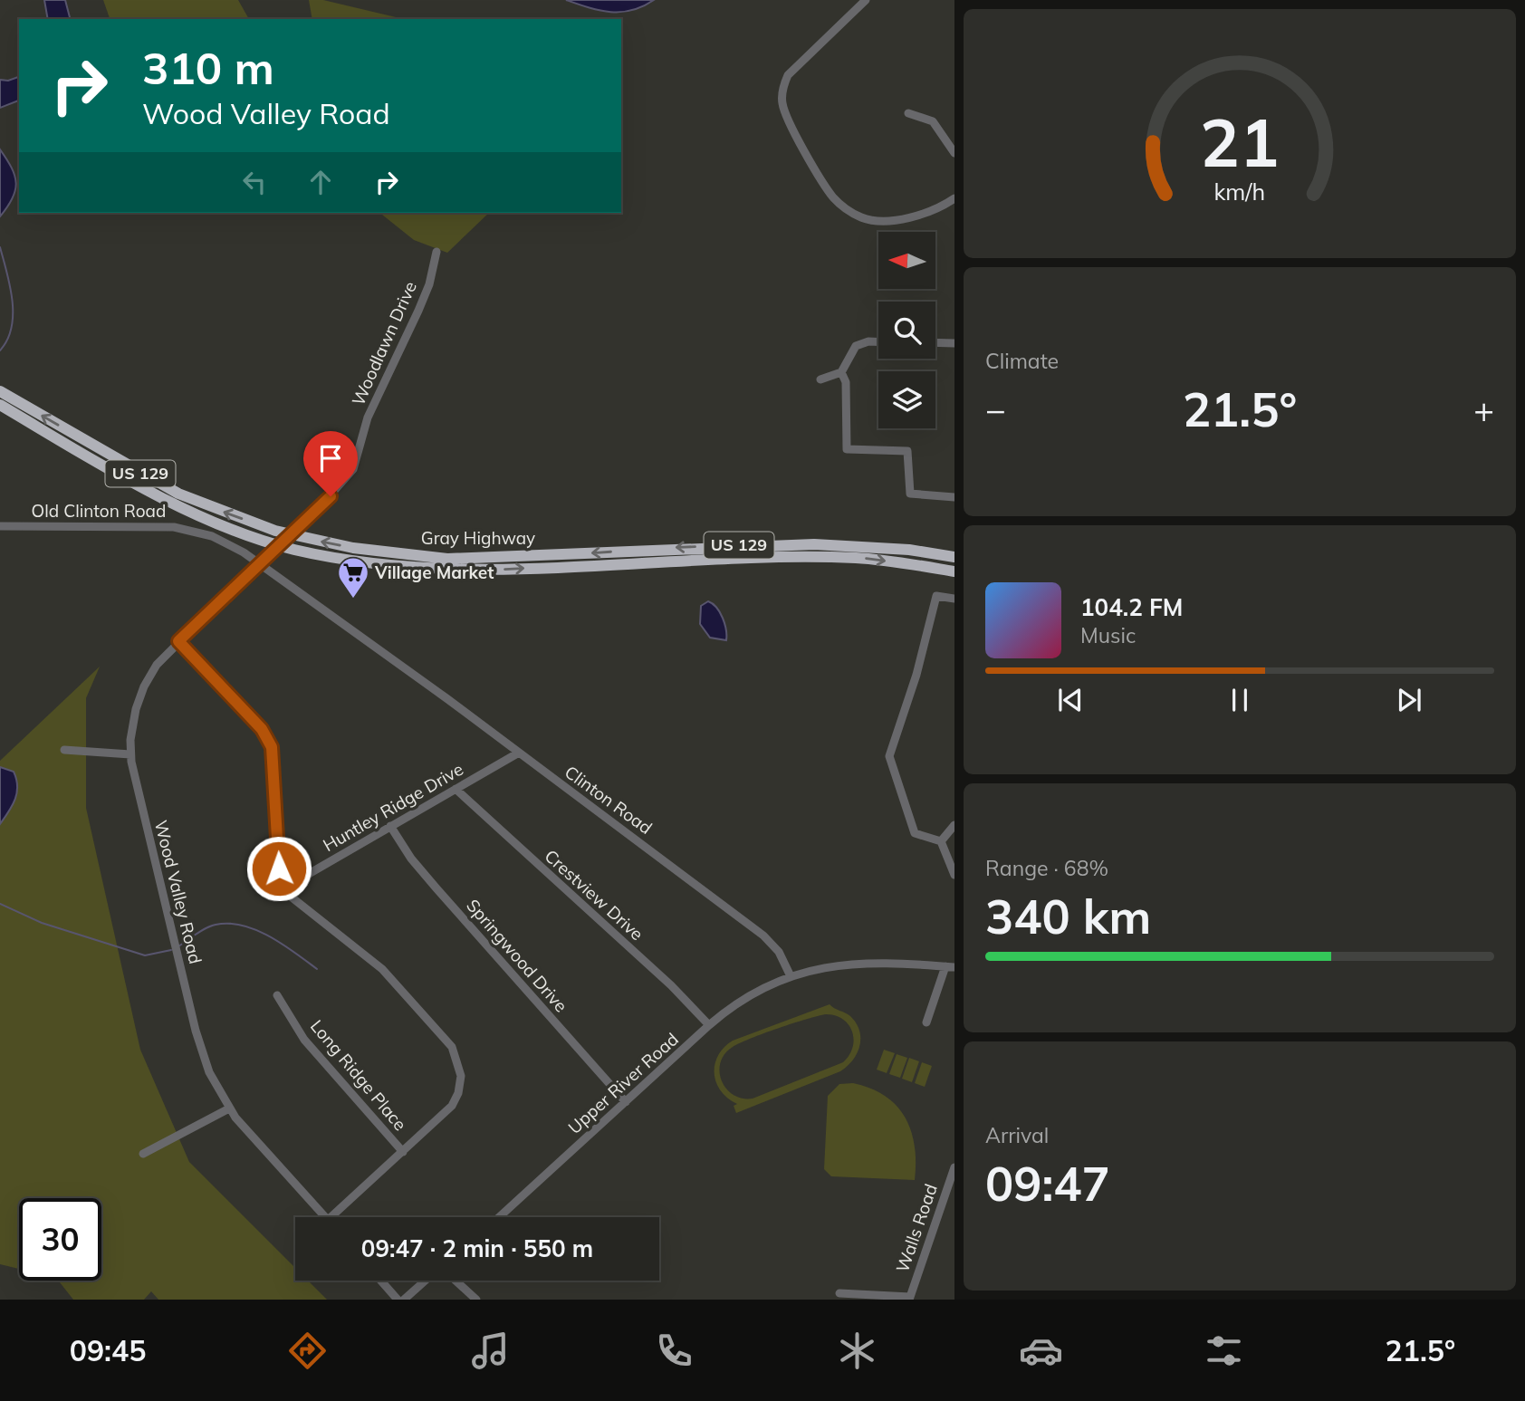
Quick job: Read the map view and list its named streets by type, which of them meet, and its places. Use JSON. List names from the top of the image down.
{
  "streets": {
    "highway": ["US 129", "Gray Highway"],
    "street": [
      "Woodlawn Drive",
      "Old Clinton Road",
      "Clinton Road",
      "Huntley Ridge Drive",
      "Wood Valley Road",
      "Crestview Drive",
      "Springwood Drive",
      "Long Ridge Place",
      "Upper River Road",
      "Walls Road"
    ]
  },
  "crossings": [
    ["Woodlawn Drive", "Gray Highway"],
    ["Old Clinton Road", "Clinton Road"],
    ["Old Clinton Road", "Wood Valley Road"],
    ["Clinton Road", "Huntley Ridge Drive"],
    ["Clinton Road", "Wood Valley Road"],
    ["Clinton Road", "Upper River Road"],
    ["Huntley Ridge Drive", "Crestview Drive"],
    ["Huntley Ridge Drive", "Springwood Drive"],
    ["Crestview Drive", "Upper River Road"],
    ["Springwood Drive", "Upper River Road"]
  ],
  "places": {
    "supermarket": ["Village Market"]
  },
  "north": "left",
  "page": {
    "turn": ["310 m", "Wood Valley Road"],
    "tile": [
      "Climate",
      ["Range · 68%", "340 km"],
      ["Arrival", "09:47"]
    ],
    "heat": ["−", "21.5°", "+"],
    "song": ["104.2 FM", "Music"],
    "limit": "30",
    "trip": "09:47 · 2 min · 550 m",
    "tabs": ["09:45", "21.5°"],
    "gauge": ["21", "km/h"]
  }
}
